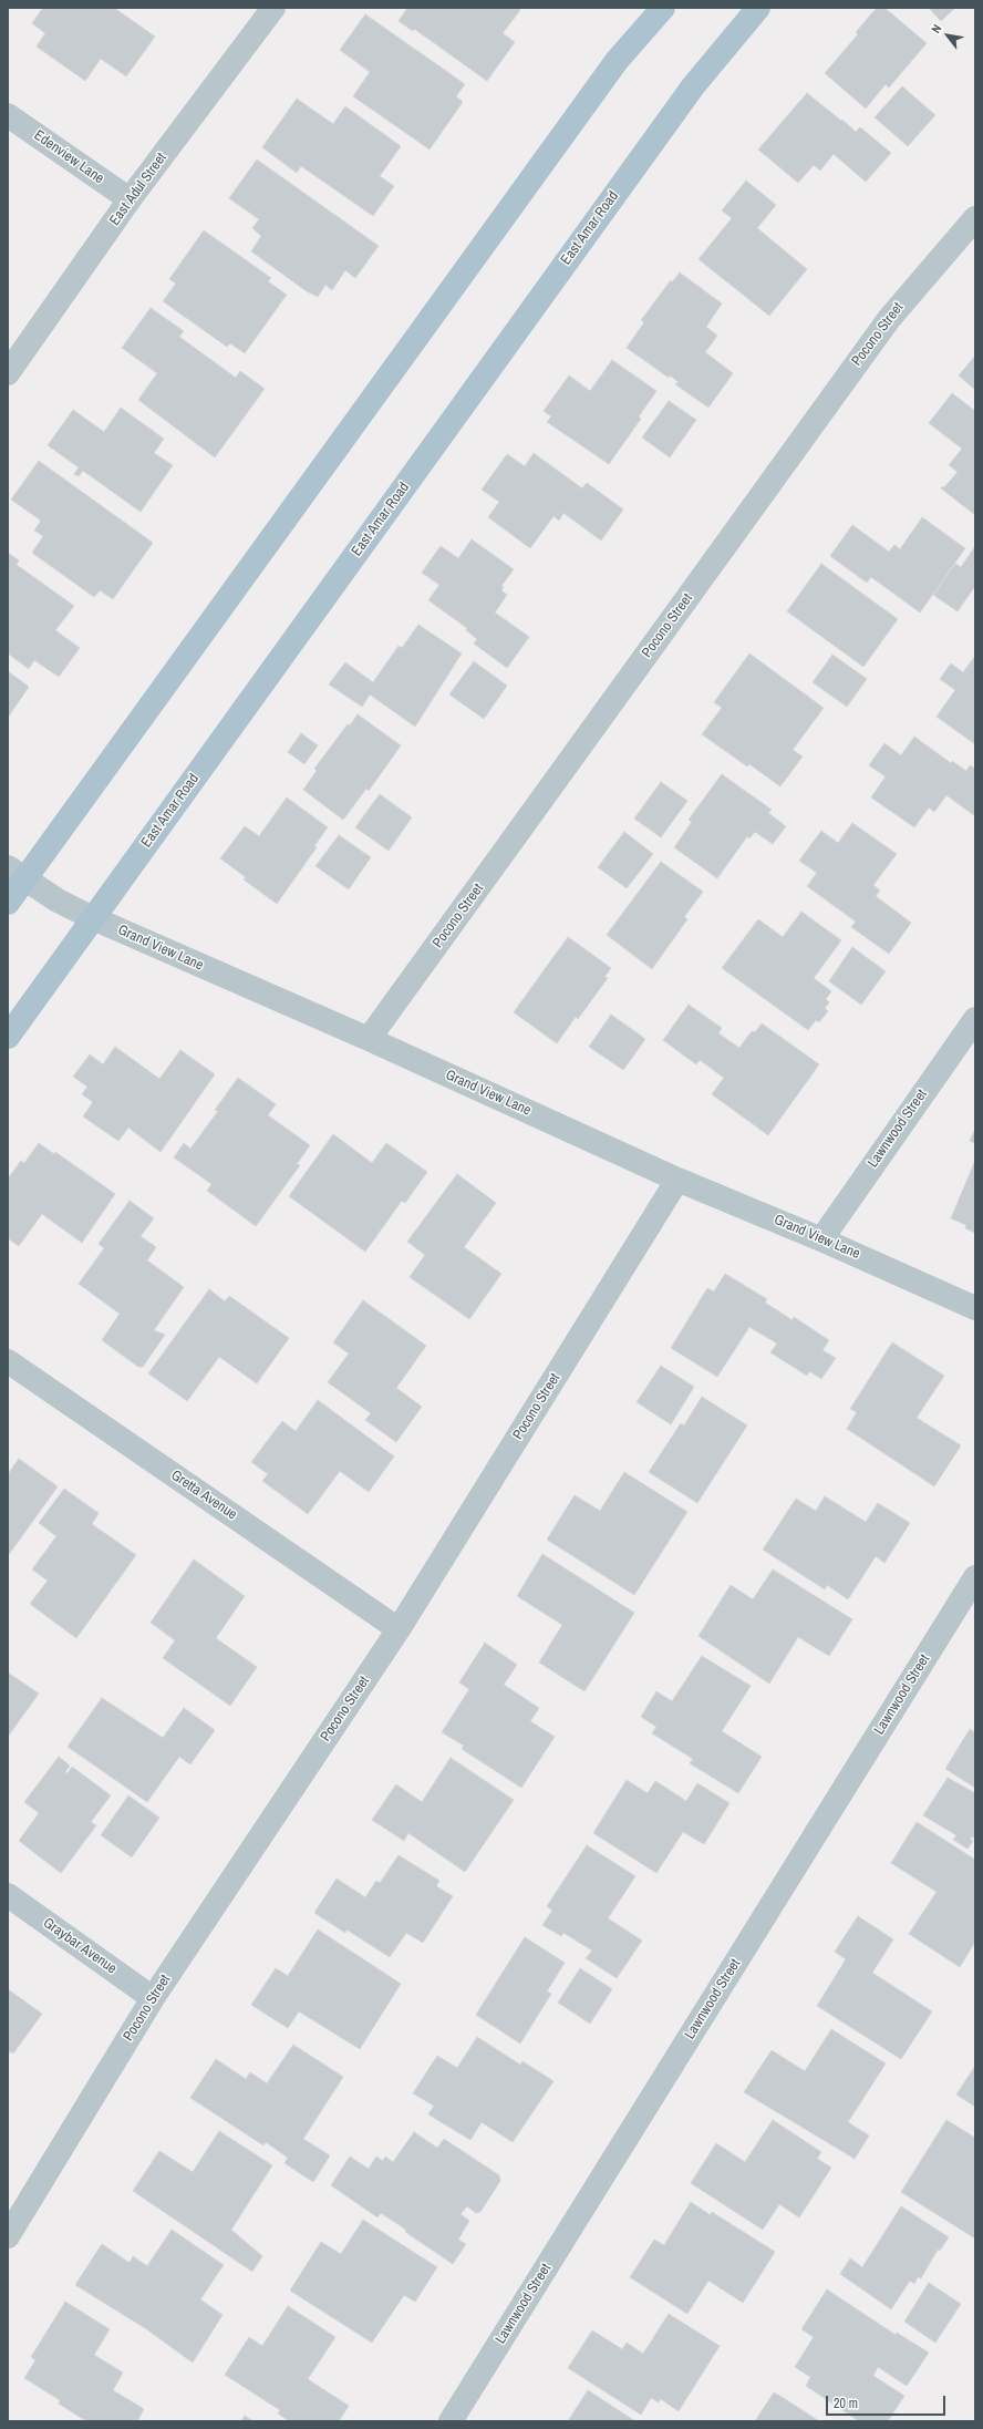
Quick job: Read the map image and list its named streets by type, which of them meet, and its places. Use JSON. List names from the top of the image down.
{
  "streets": {
    "main road": ["East Amar Road"],
    "street": [
      "Edenview Lane",
      "East Adul Street",
      "Pocono Street",
      "Grand View Lane",
      "Lawnwood Street",
      "Gretta Avenue",
      "Graybar Avenue"
    ]
  },
  "crossings": [
    ["Edenview Lane", "East Adul Street"],
    ["East Amar Road", "Grand View Lane"],
    ["Pocono Street", "Grand View Lane"],
    ["Pocono Street", "Gretta Avenue"],
    ["Pocono Street", "Graybar Avenue"],
    ["Grand View Lane", "Lawnwood Street"]
  ],
  "scale_bar": "20 m",
  "north": "top left"
}
